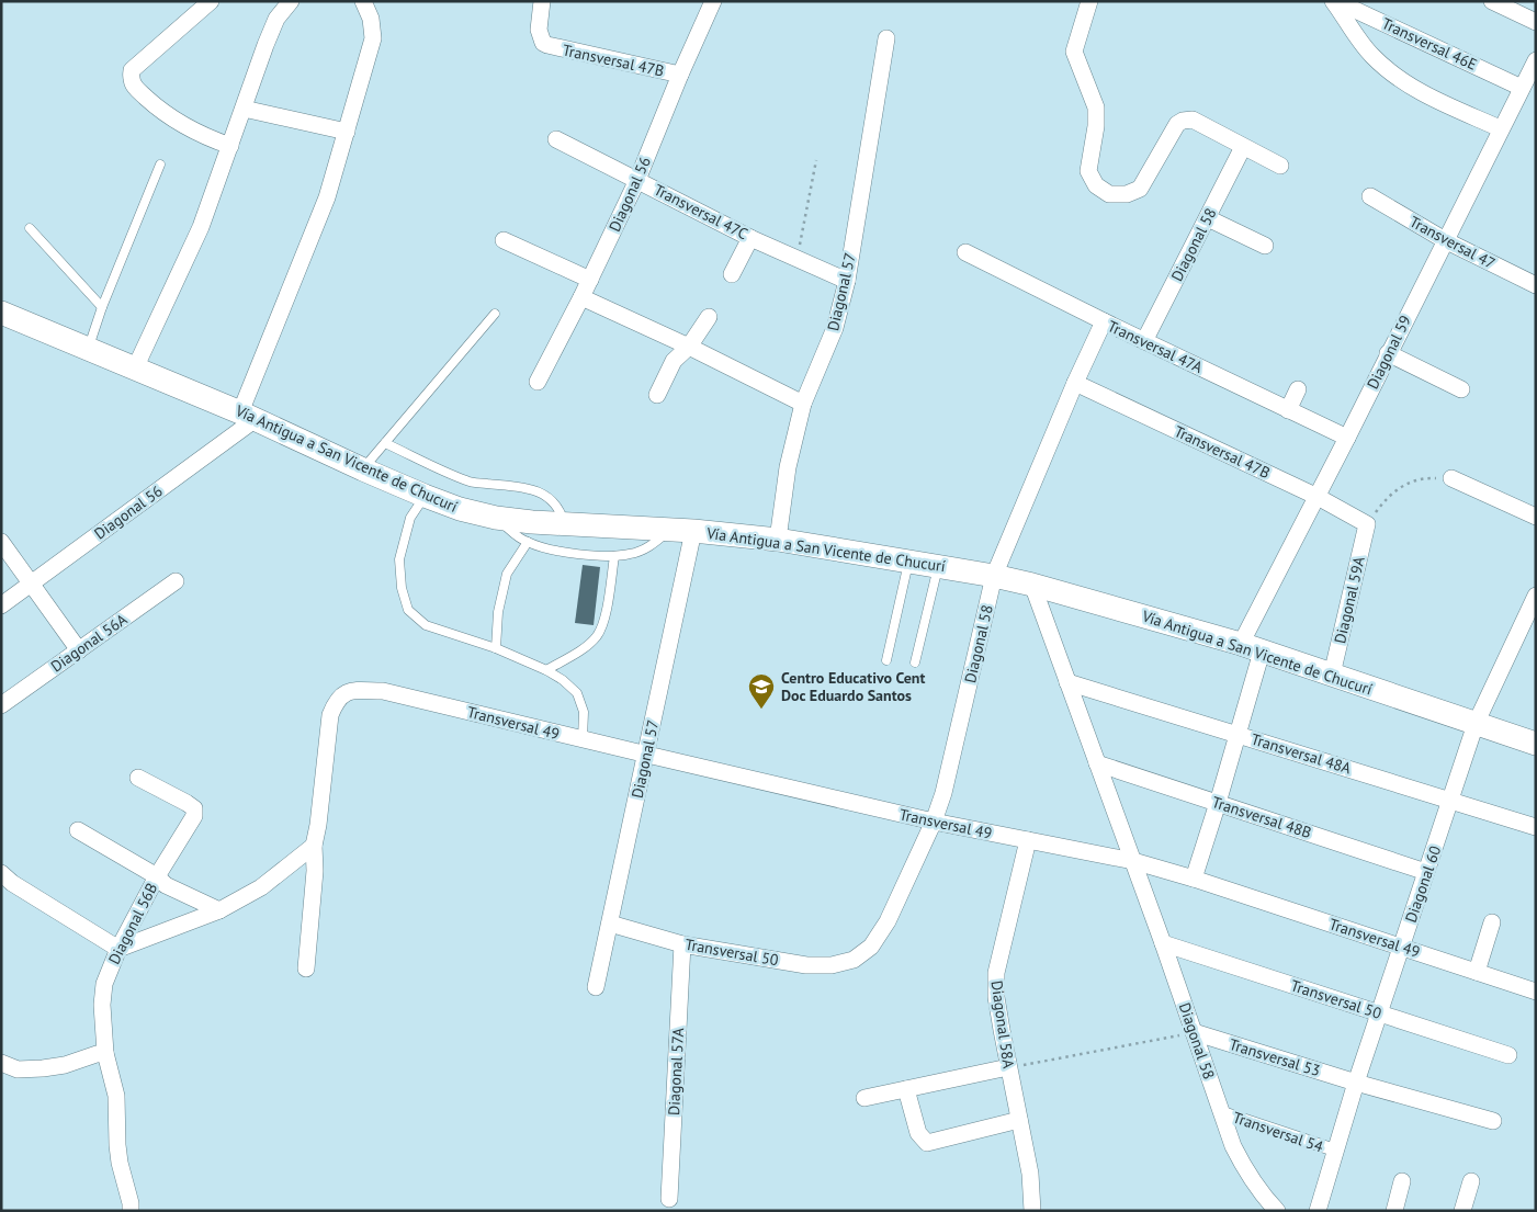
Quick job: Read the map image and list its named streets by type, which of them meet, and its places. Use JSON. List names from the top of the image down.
{
  "streets": {
    "main road": ["Vía Antigua a San Vicente de Chucurí"],
    "street": [
      "Transversal 46E",
      "Transversal 47B",
      "Diagonal 56",
      "Transversal 47C",
      "Transversal 47",
      "Diagonal 58",
      "Diagonal 57",
      "Transversal 47A",
      "Diagonal 59",
      "Diagonal 59A",
      "Diagonal 56A",
      "Transversal 49",
      "Transversal 48A",
      "Transversal 48B",
      "Diagonal 60",
      "Diagonal 56B",
      "Transversal 50",
      "Diagonal 58A",
      "Transversal 53",
      "Diagonal 57A",
      "Transversal 54"
    ]
  },
  "crossings": [
    ["Transversal 46E", "Diagonal 59"],
    ["Transversal 47B", "Diagonal 56"],
    ["Transversal 47B", "Diagonal 58"],
    ["Transversal 47B", "Diagonal 59"],
    ["Transversal 47B", "Diagonal 59A"],
    ["Diagonal 56", "Transversal 47C"],
    ["Diagonal 56", "Vía Antigua a San Vicente de Chucurí"],
    ["Transversal 47C", "Diagonal 57"],
    ["Transversal 47", "Diagonal 59"],
    ["Diagonal 58", "Transversal 47A"],
    ["Diagonal 58", "Vía Antigua a San Vicente de Chucurí"],
    ["Diagonal 58", "Transversal 49"],
    ["Diagonal 58", "Transversal 48A"],
    ["Diagonal 58", "Transversal 48B"],
    ["Diagonal 58", "Transversal 50"],
    ["Diagonal 58", "Transversal 53"],
    ["Diagonal 58", "Transversal 54"],
    ["Diagonal 57", "Vía Antigua a San Vicente de Chucurí"],
    ["Diagonal 57", "Transversal 49"],
    ["Diagonal 57", "Transversal 50"],
    ["Transversal 47A", "Diagonal 59"],
    ["Diagonal 59", "Vía Antigua a San Vicente de Chucurí"],
    ["Diagonal 59", "Transversal 49"],
    ["Diagonal 59", "Transversal 48A"],
    ["Diagonal 59", "Transversal 48B"],
    ["Vía Antigua a San Vicente de Chucurí", "Diagonal 59A"],
    ["Vía Antigua a San Vicente de Chucurí", "Diagonal 60"],
    ["Transversal 49", "Diagonal 60"],
    ["Transversal 49", "Diagonal 58A"],
    ["Transversal 48A", "Diagonal 60"],
    ["Transversal 48B", "Diagonal 60"],
    ["Diagonal 60", "Transversal 50"],
    ["Diagonal 60", "Transversal 53"],
    ["Diagonal 60", "Transversal 54"],
    ["Transversal 50", "Diagonal 57A"]
  ],
  "places": {
    "school or university": ["Centro Educativo Cent Doc Eduardo Santos"]
  }
}
